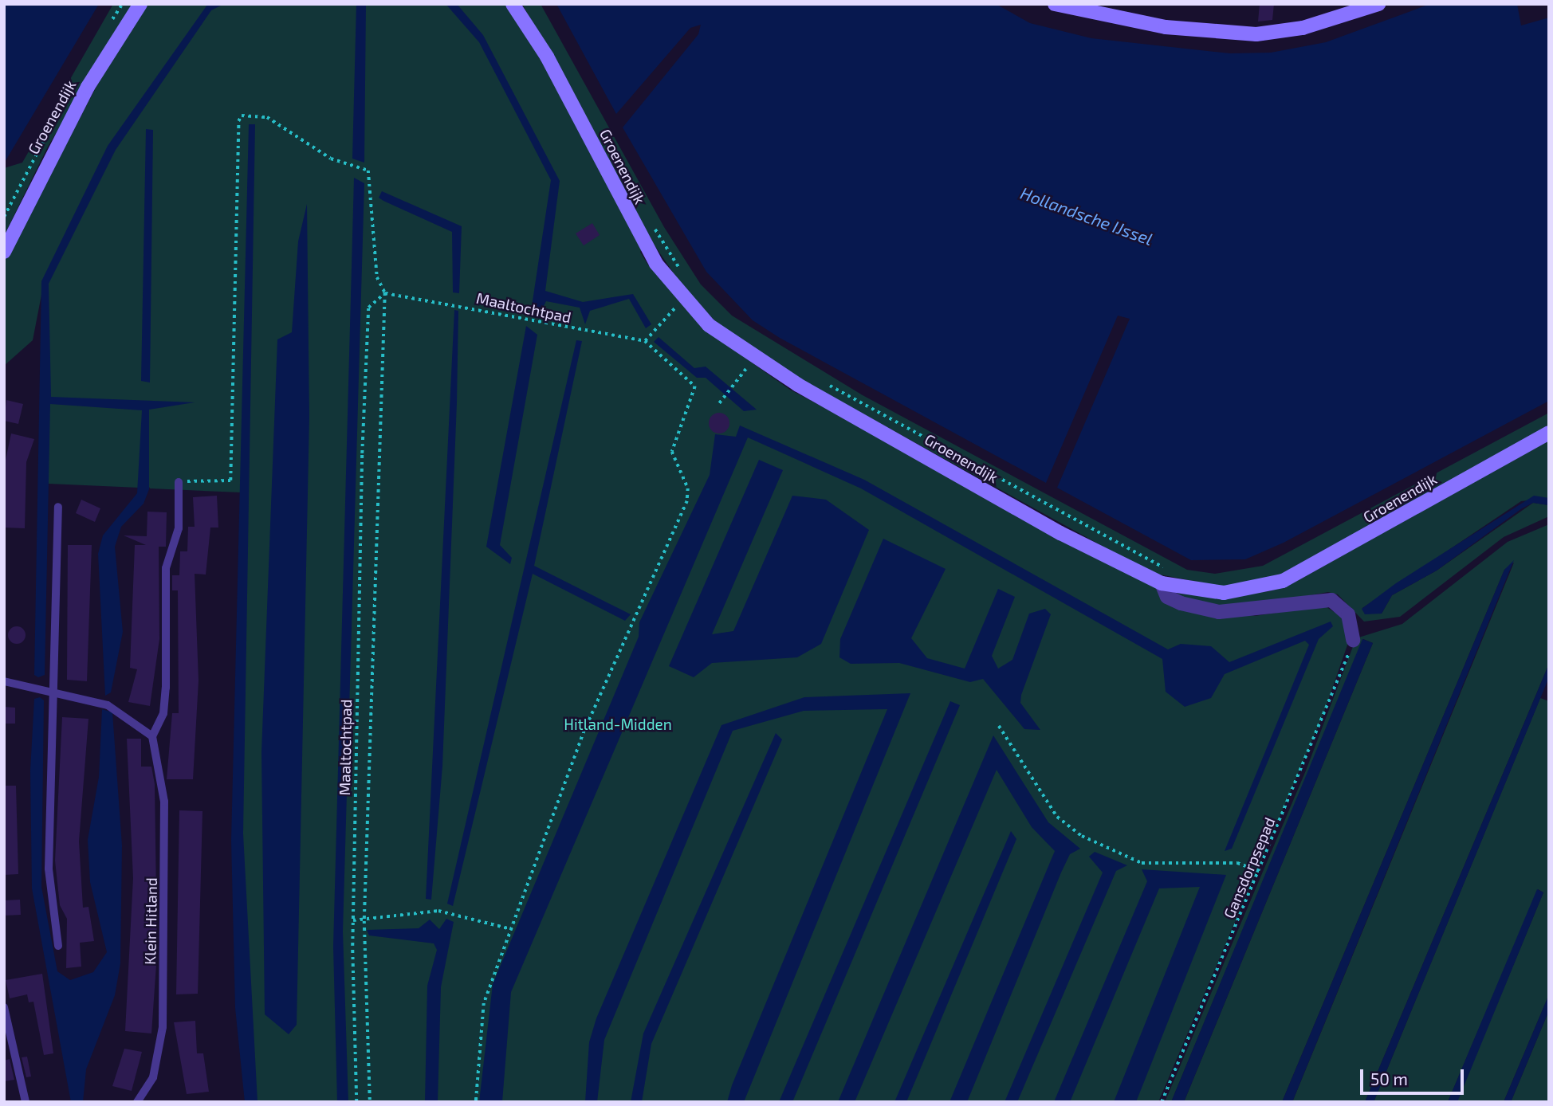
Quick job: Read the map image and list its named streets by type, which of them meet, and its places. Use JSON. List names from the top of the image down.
{
  "streets": {
    "street": ["Groenendijk"],
    "lane": ["Klein Hitland"],
    "path": ["Maaltochtpad", "Gansdorpsepad"]
  },
  "water": ["Hollandsche IJssel"],
  "parks": ["Hitland-Midden"],
  "scale_bar": "50 m"
}
